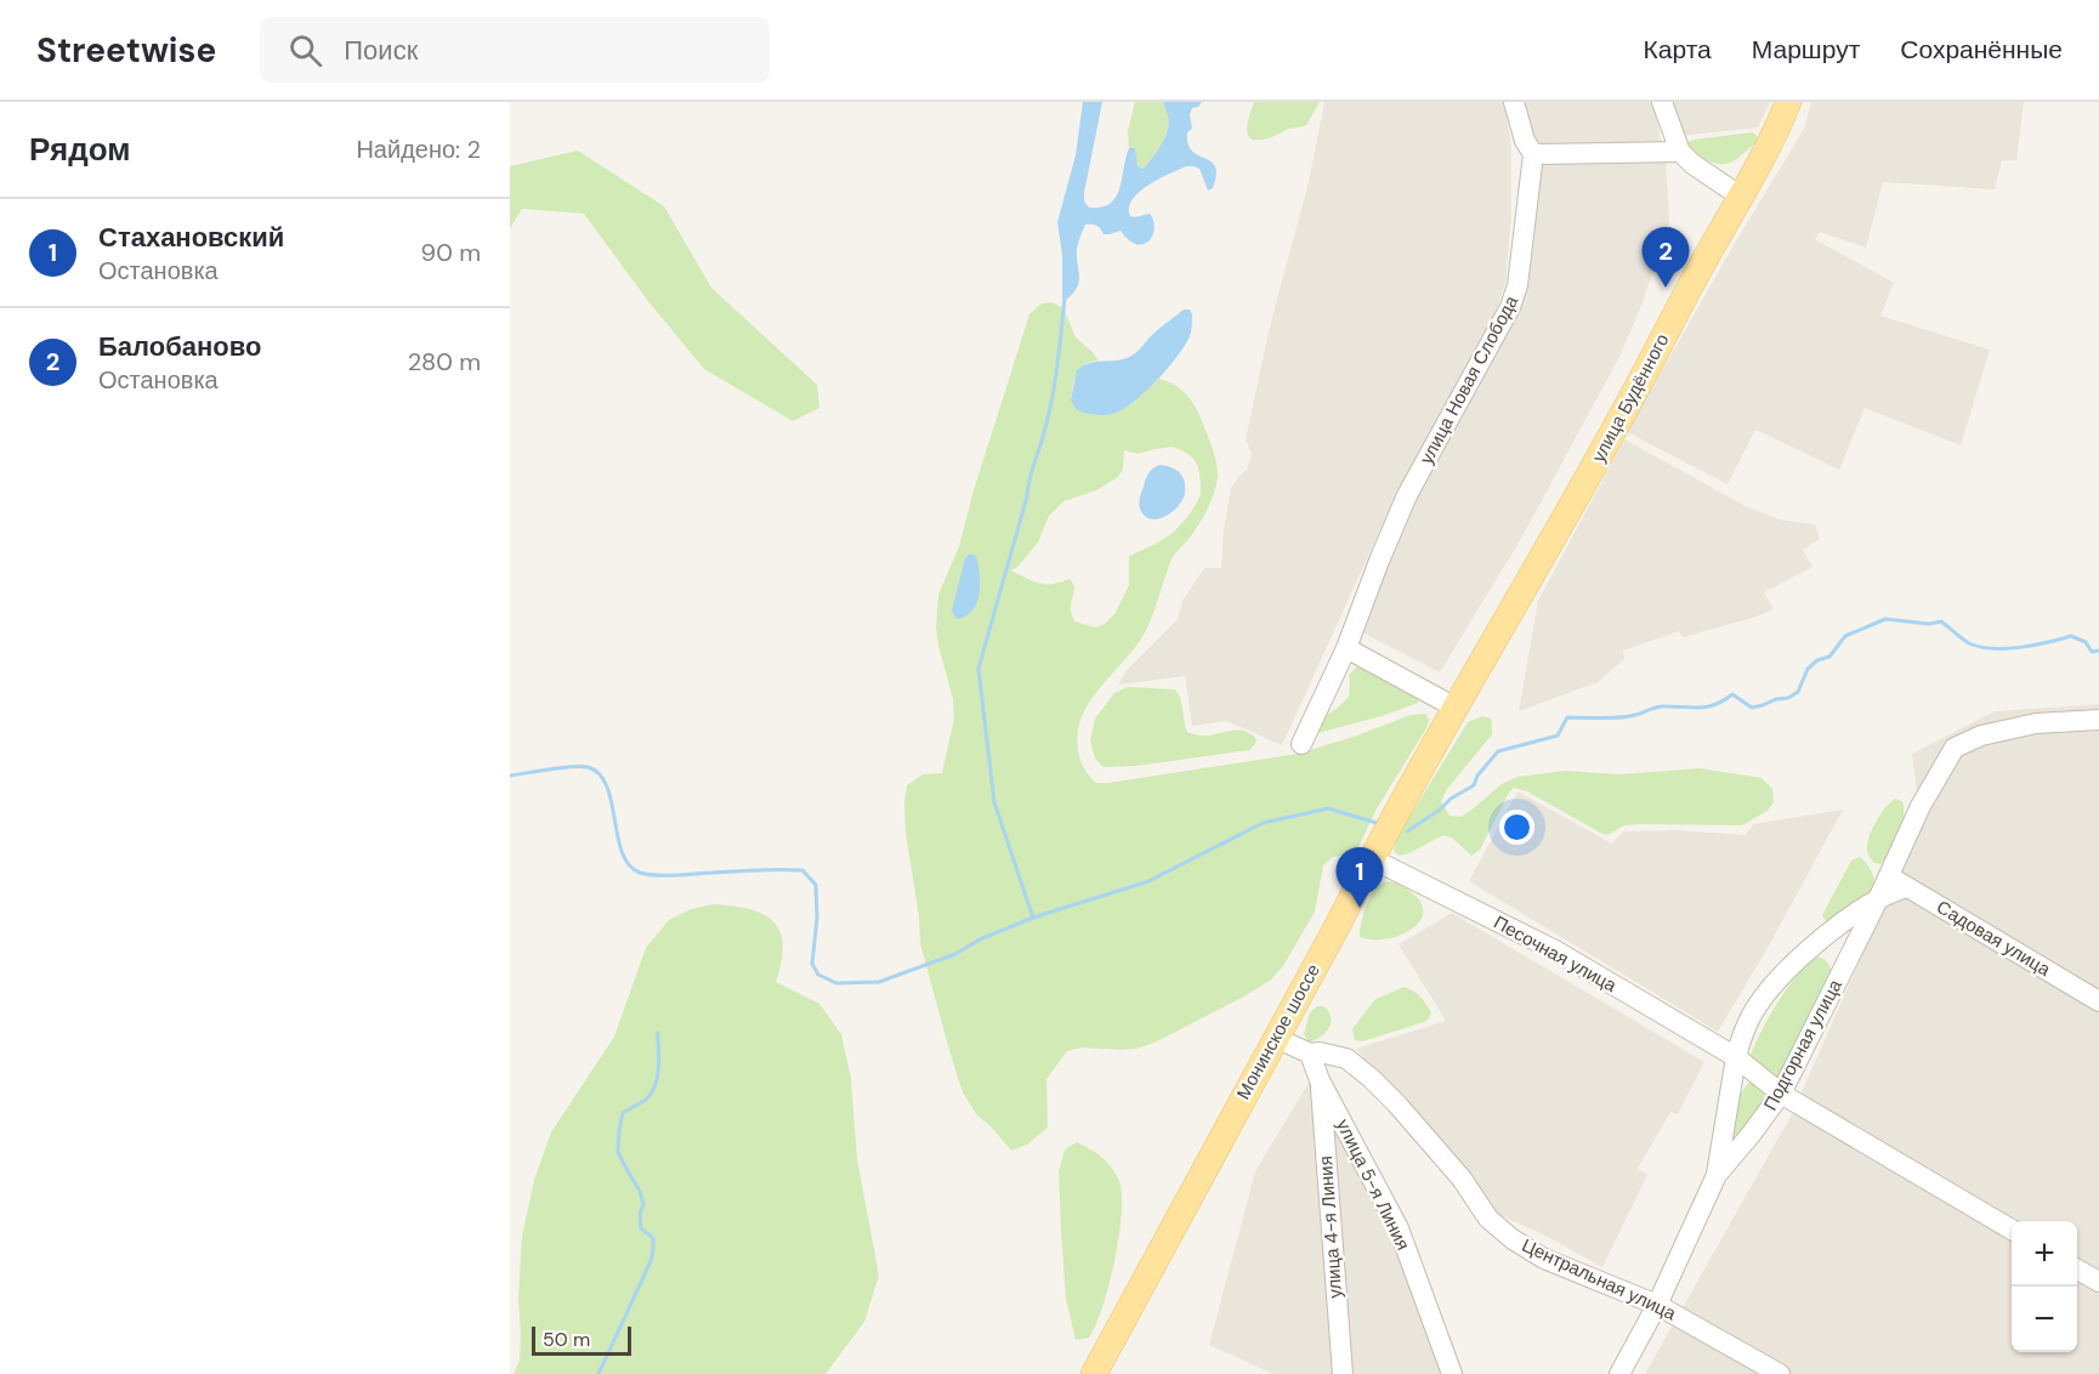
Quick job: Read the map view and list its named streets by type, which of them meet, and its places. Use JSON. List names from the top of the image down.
{
  "streets": {
    "main road": ["улица Будённого", "Монинское шоссе"],
    "street": [
      "улица Новая Слобода",
      "Садовая улица",
      "Песочная улица",
      "Подгорная улица",
      "улица 5-я Линия",
      "улица 4-я Линия",
      "Центральная улица"
    ]
  },
  "crossings": [
    ["улица Будённого", "Монинское шоссе"],
    ["Садовая улица", "Подгорная улица"],
    ["Песочная улица", "Монинское шоссе"],
    ["Песочная улица", "Подгорная улица"],
    ["Монинское шоссе", "Центральная улица"],
    ["Подгорная улица", "Центральная улица"],
    ["улица 5-я Линия", "улица 4-я Линия"]
  ],
  "scale_bar": "50 m",
  "page": {
    "header": "Streetwise",
    "search": "Поиск",
    "nav": ["Карта", "Маршрут", "Сохранённые"],
    "heading": ["Рядом", "Найдено: 2"],
    "list": [
      {
        "mark": "1",
        "name": "Стахановский",
        "note": "Остановка",
        "value": "90 m"
      },
      {
        "mark": "2",
        "name": "Балобаново",
        "note": "Остановка",
        "value": "280 m"
      }
    ],
    "pins": ["2", "1"],
    "map_buttons": ["+", "−"],
    "scale": "50 m"
  }
}
